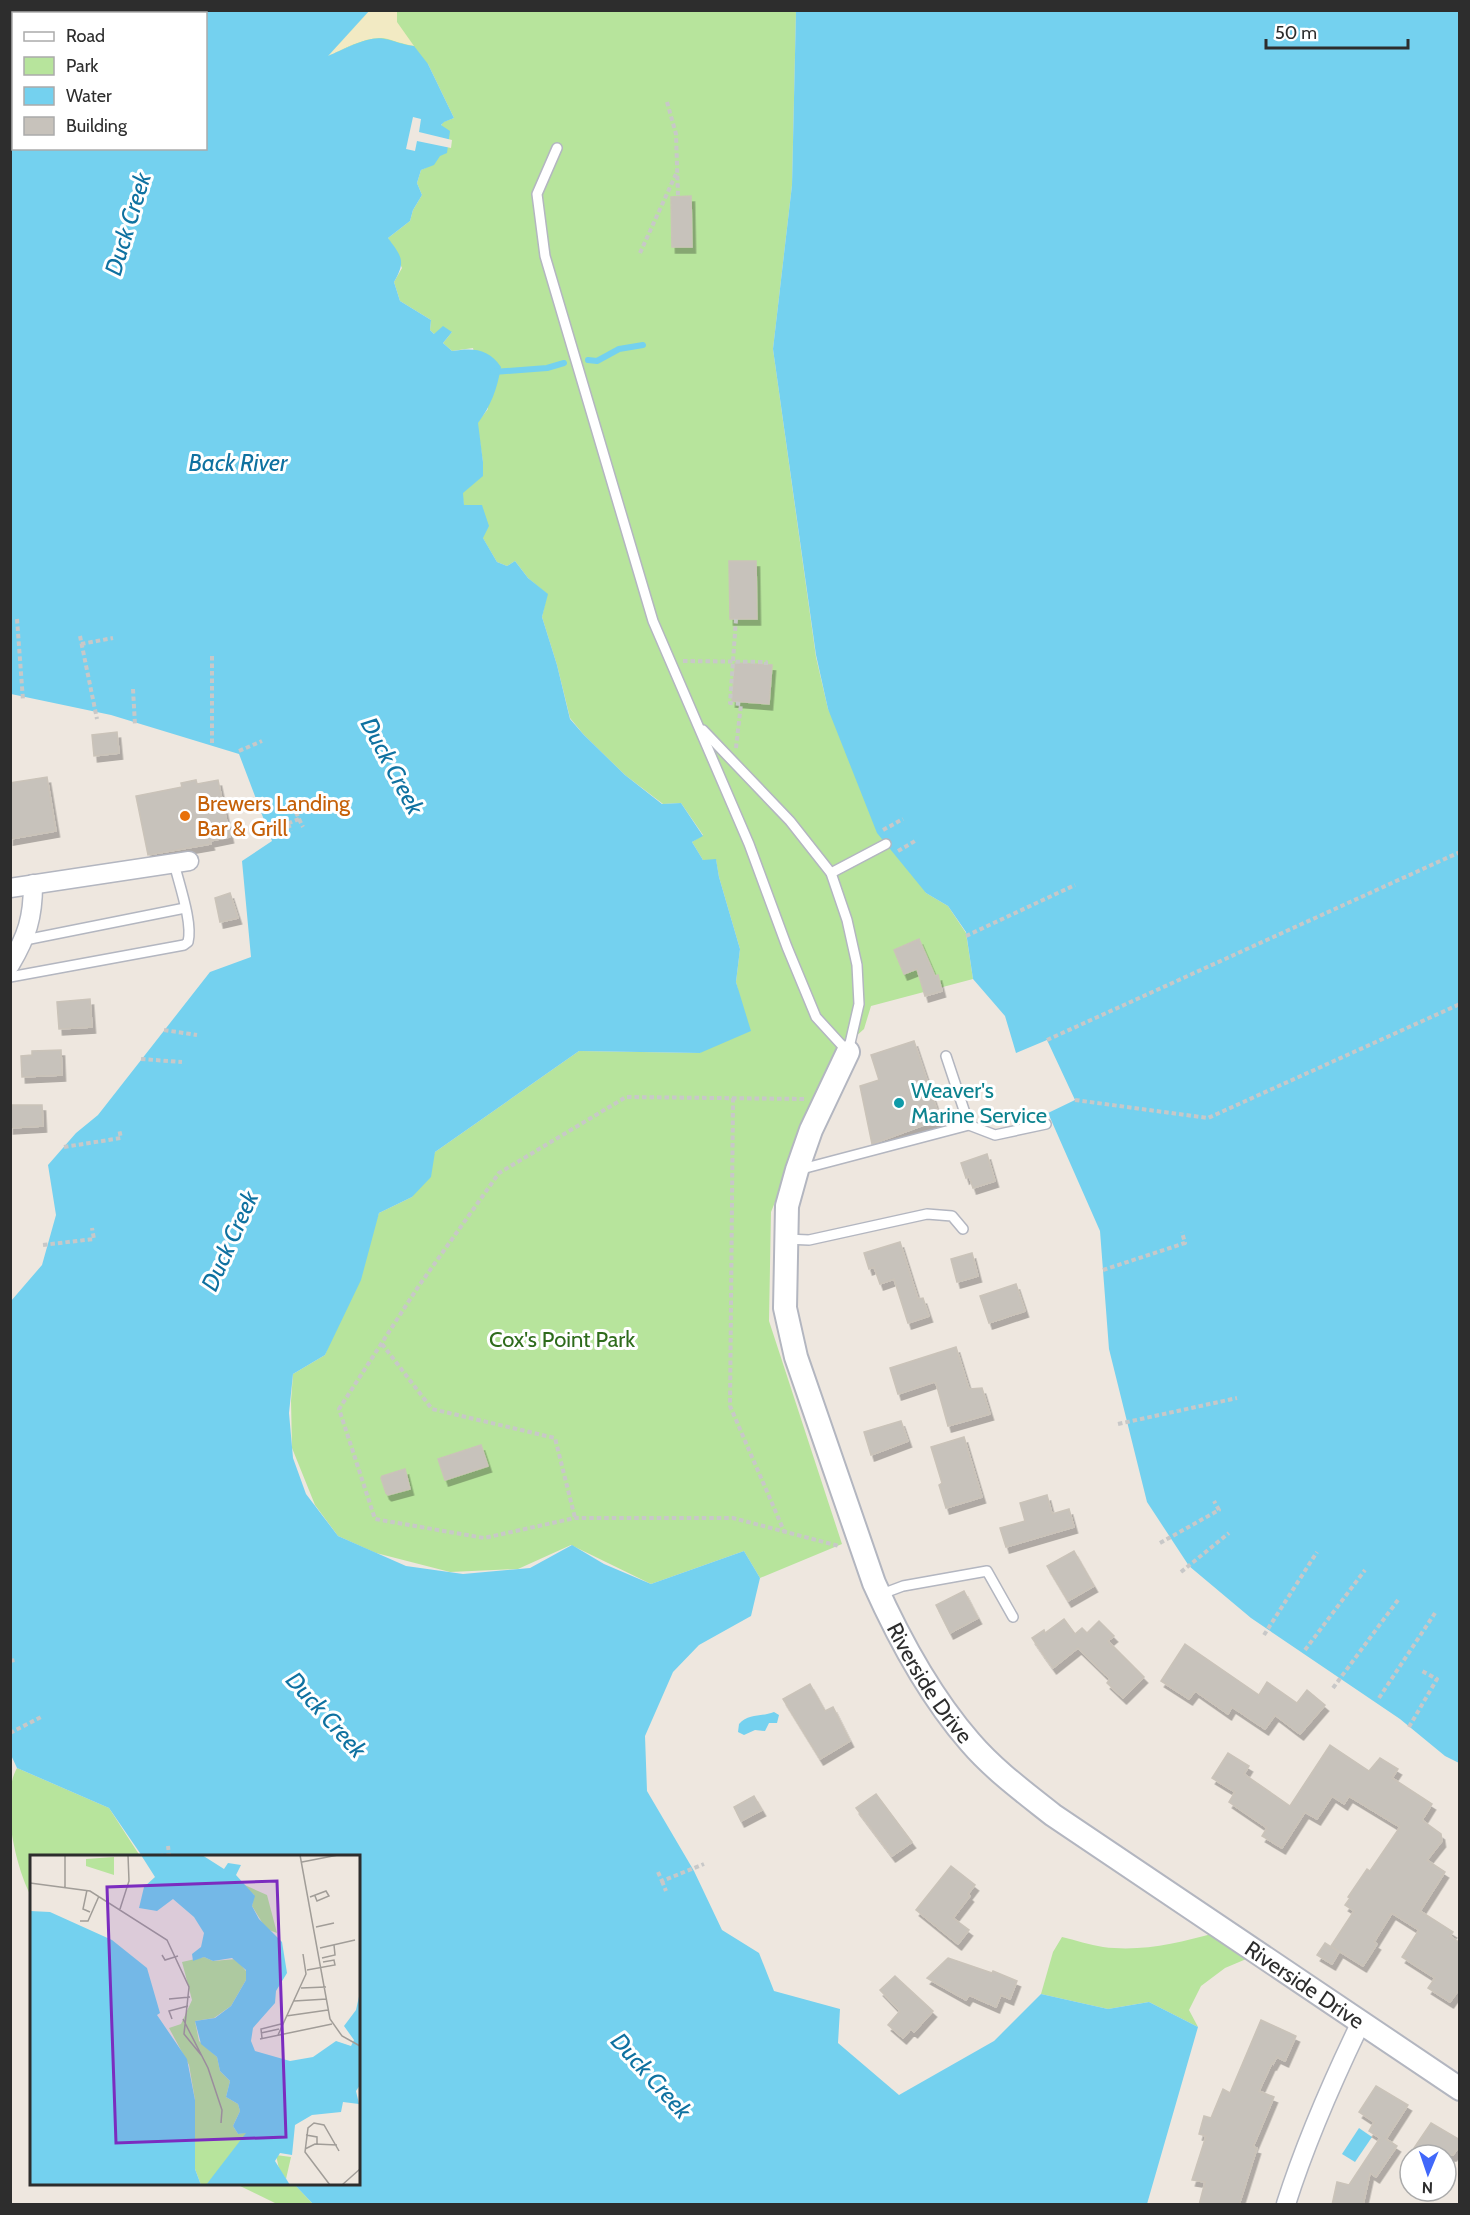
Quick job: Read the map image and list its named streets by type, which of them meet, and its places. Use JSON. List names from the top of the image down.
{
  "streets": {
    "street": ["Riverside Drive"]
  },
  "water": ["Duck Creek", "Back River"],
  "parks": ["Cox's Point Park"],
  "places": ["Brewers Landing Bar & Grill", "Weaver's Marine Service"],
  "legend": [
    "Road",
    "Park",
    "Water",
    "Building"
  ],
  "scale_bar": "50 m",
  "north": "bottom"
}
